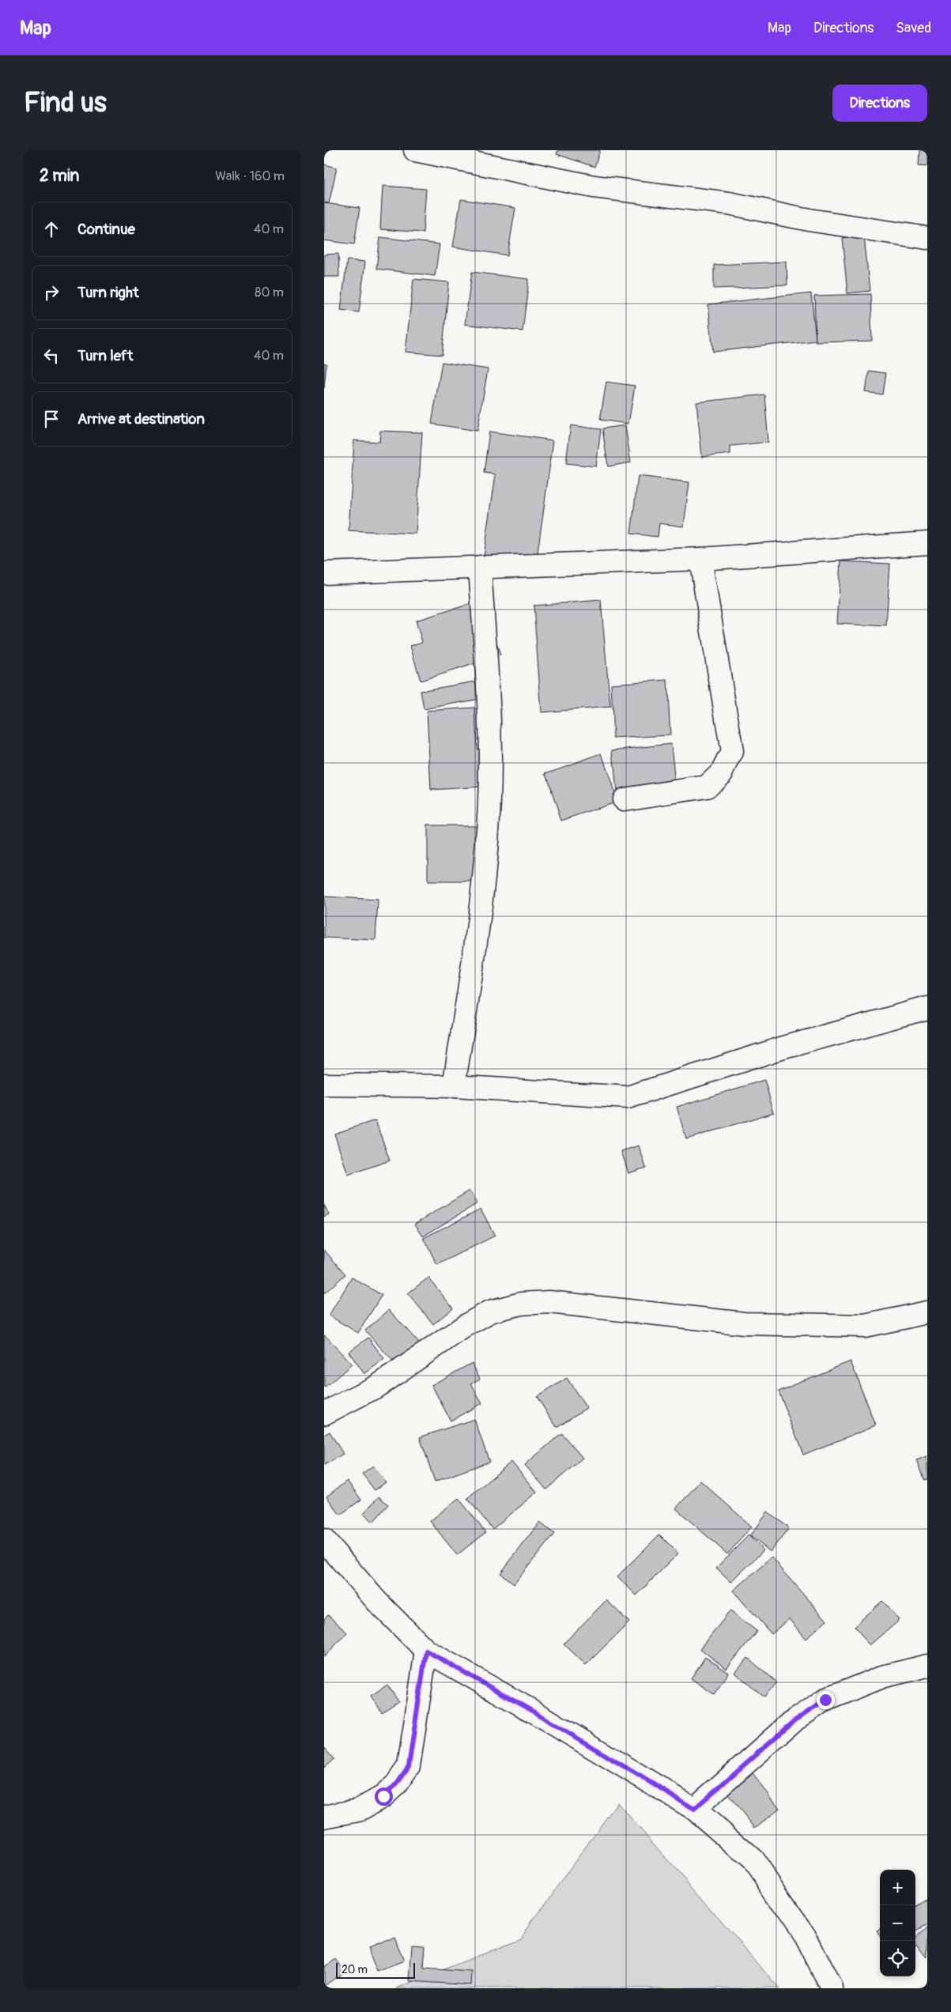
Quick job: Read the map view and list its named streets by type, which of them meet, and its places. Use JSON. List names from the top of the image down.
{
  "scale_bar": "20 m",
  "page": {
    "header": "Map",
    "nav": ["Map", "Directions", "Saved"],
    "buttons": "Directions",
    "title": "Find us",
    "heading": ["2 min", "Walk · 160 m"],
    "list": [
      ["Continue", "40 m"],
      ["Turn right", "80 m"],
      ["Turn left", "40 m"],
      "Arrive at destination"
    ],
    "map_buttons": ["+", "−"],
    "scale": "20 m"
  }
}
